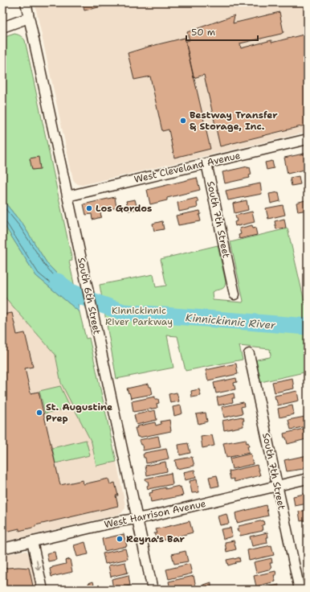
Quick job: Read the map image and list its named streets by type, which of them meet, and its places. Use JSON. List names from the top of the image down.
{
  "streets": {
    "street": [
      "West Cleveland Avenue",
      "South 7th Street",
      "South 6th Street",
      "West Harrison Avenue"
    ]
  },
  "crossings": [
    ["West Cleveland Avenue", "South 7th Street"],
    ["West Cleveland Avenue", "South 6th Street"],
    ["South 7th Street", "West Harrison Avenue"],
    ["South 6th Street", "West Harrison Avenue"]
  ],
  "water": ["Kinnickinnic River"],
  "parks": ["Kinnickinnic River Parkway"],
  "places": [
    "Bestway Transfer & Storage, Inc.",
    "Los Gordos",
    "St. Augustine Prep",
    "Reyna's Bar"
  ],
  "scale_bar": "50 m"
}
